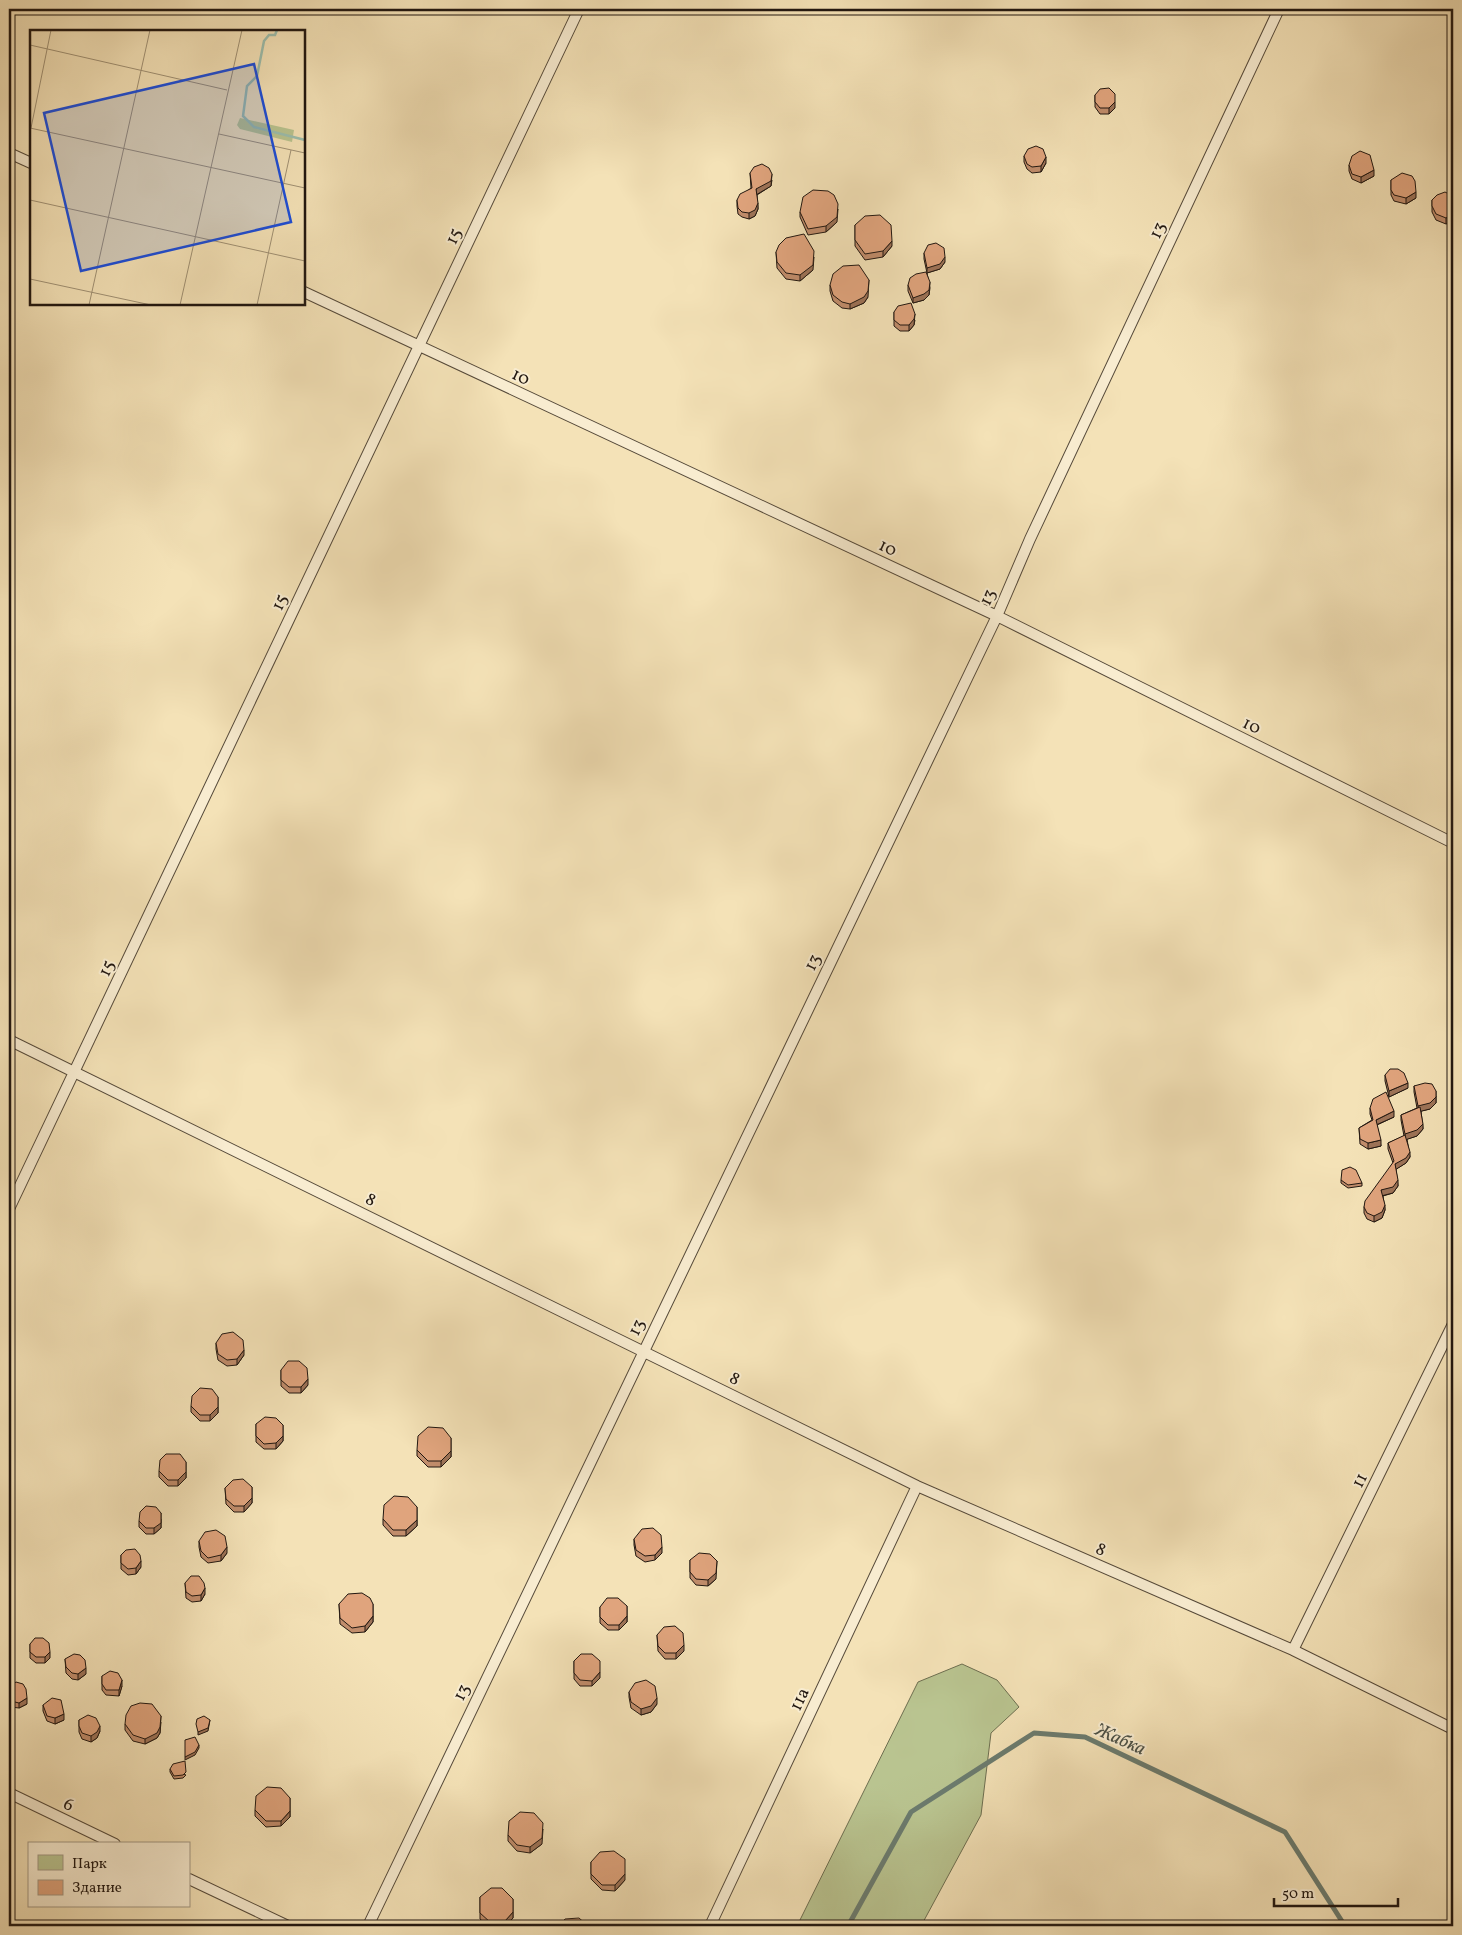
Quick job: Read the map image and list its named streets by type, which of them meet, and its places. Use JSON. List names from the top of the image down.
{
  "streets": {
    "lane": [
      "13",
      "15",
      "10",
      "8",
      "11",
      "11a",
      "6"
    ]
  },
  "crossings": [
    ["13", "10"],
    ["13", "8"],
    ["15", "10"],
    ["15", "8"],
    ["8", "11"],
    ["8", "11a"]
  ],
  "water": ["Жабка"],
  "legend": ["Парк", "Здание"],
  "scale_bar": "50 m"
}
